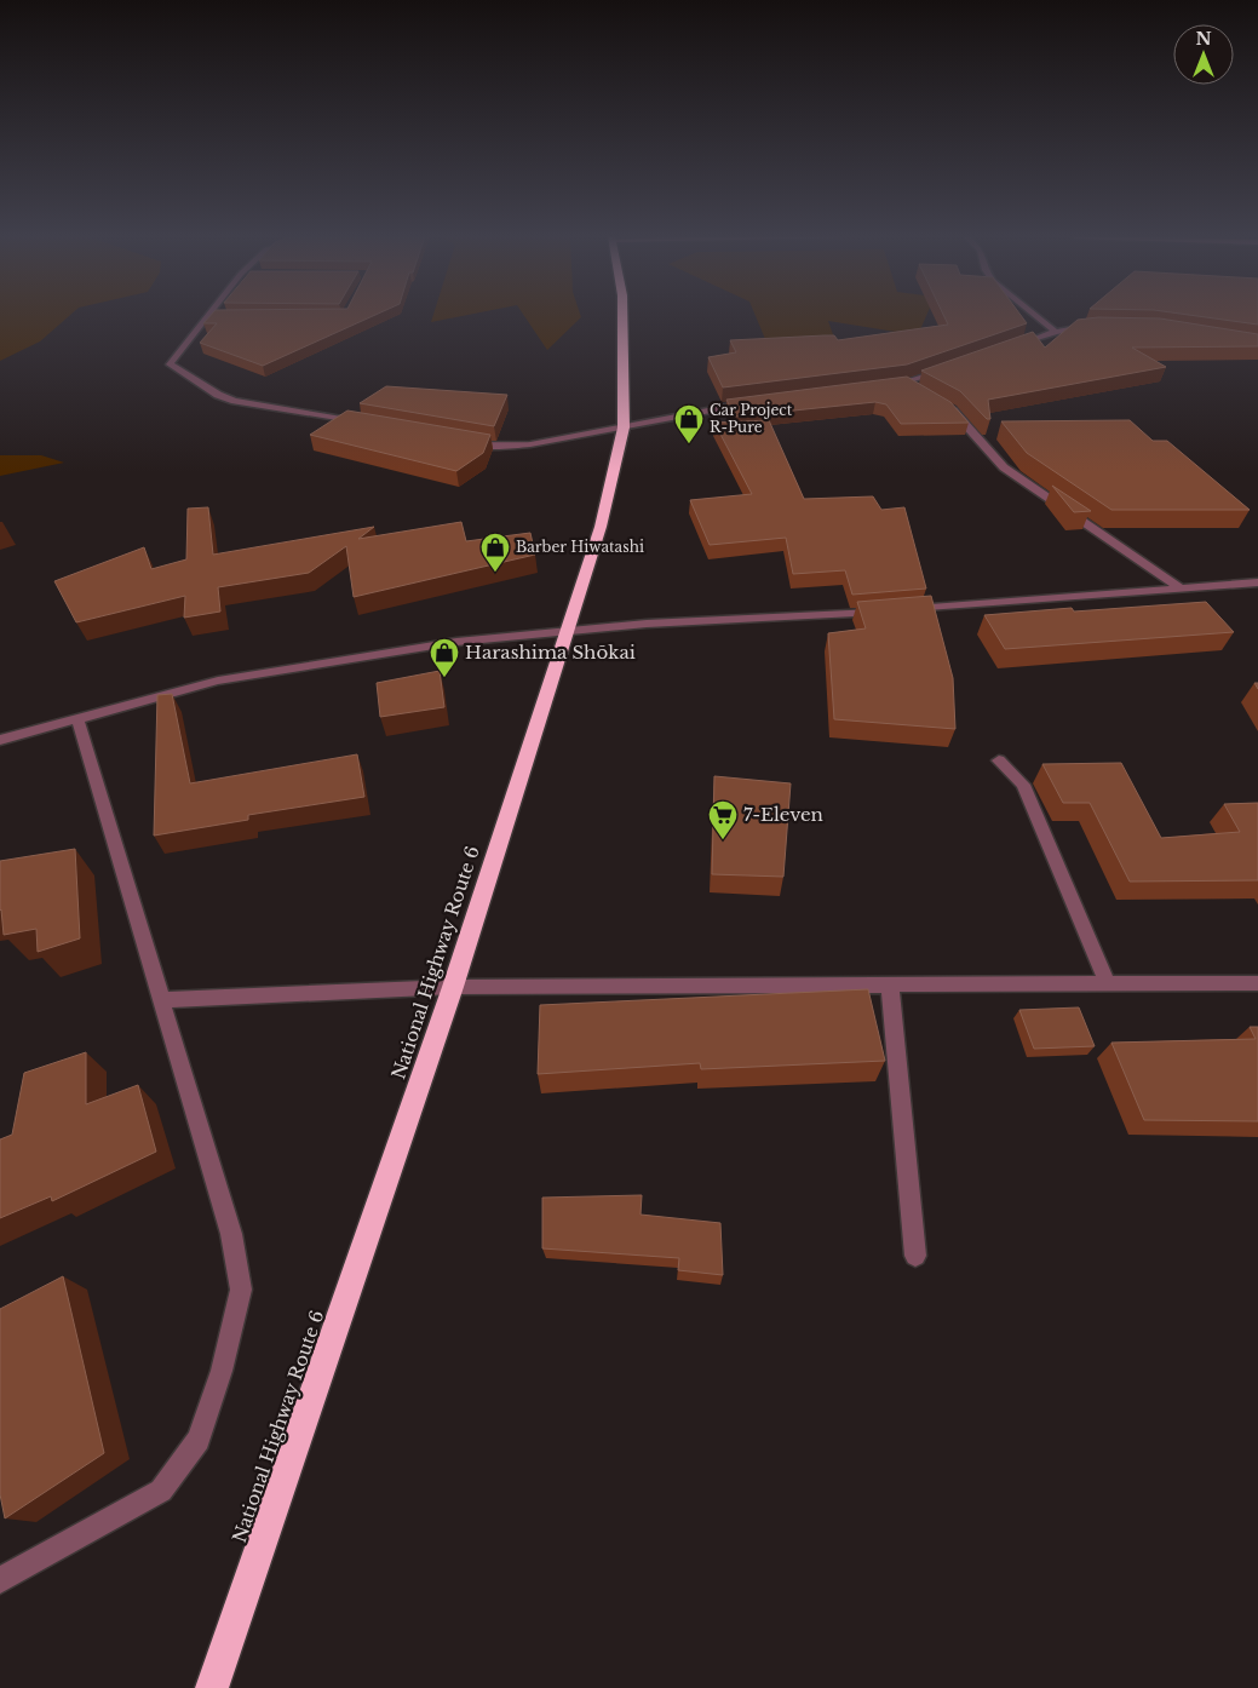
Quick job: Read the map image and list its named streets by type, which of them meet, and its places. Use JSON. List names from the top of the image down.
{
  "streets": {
    "highway": ["National Highway Route 6"]
  },
  "places": {
    "shop": ["Car Project R-Pure", "Barber Hiwatashi", "Harashima Shōkai"],
    "supermarket": ["7-Eleven"]
  },
  "north": "top"
}
